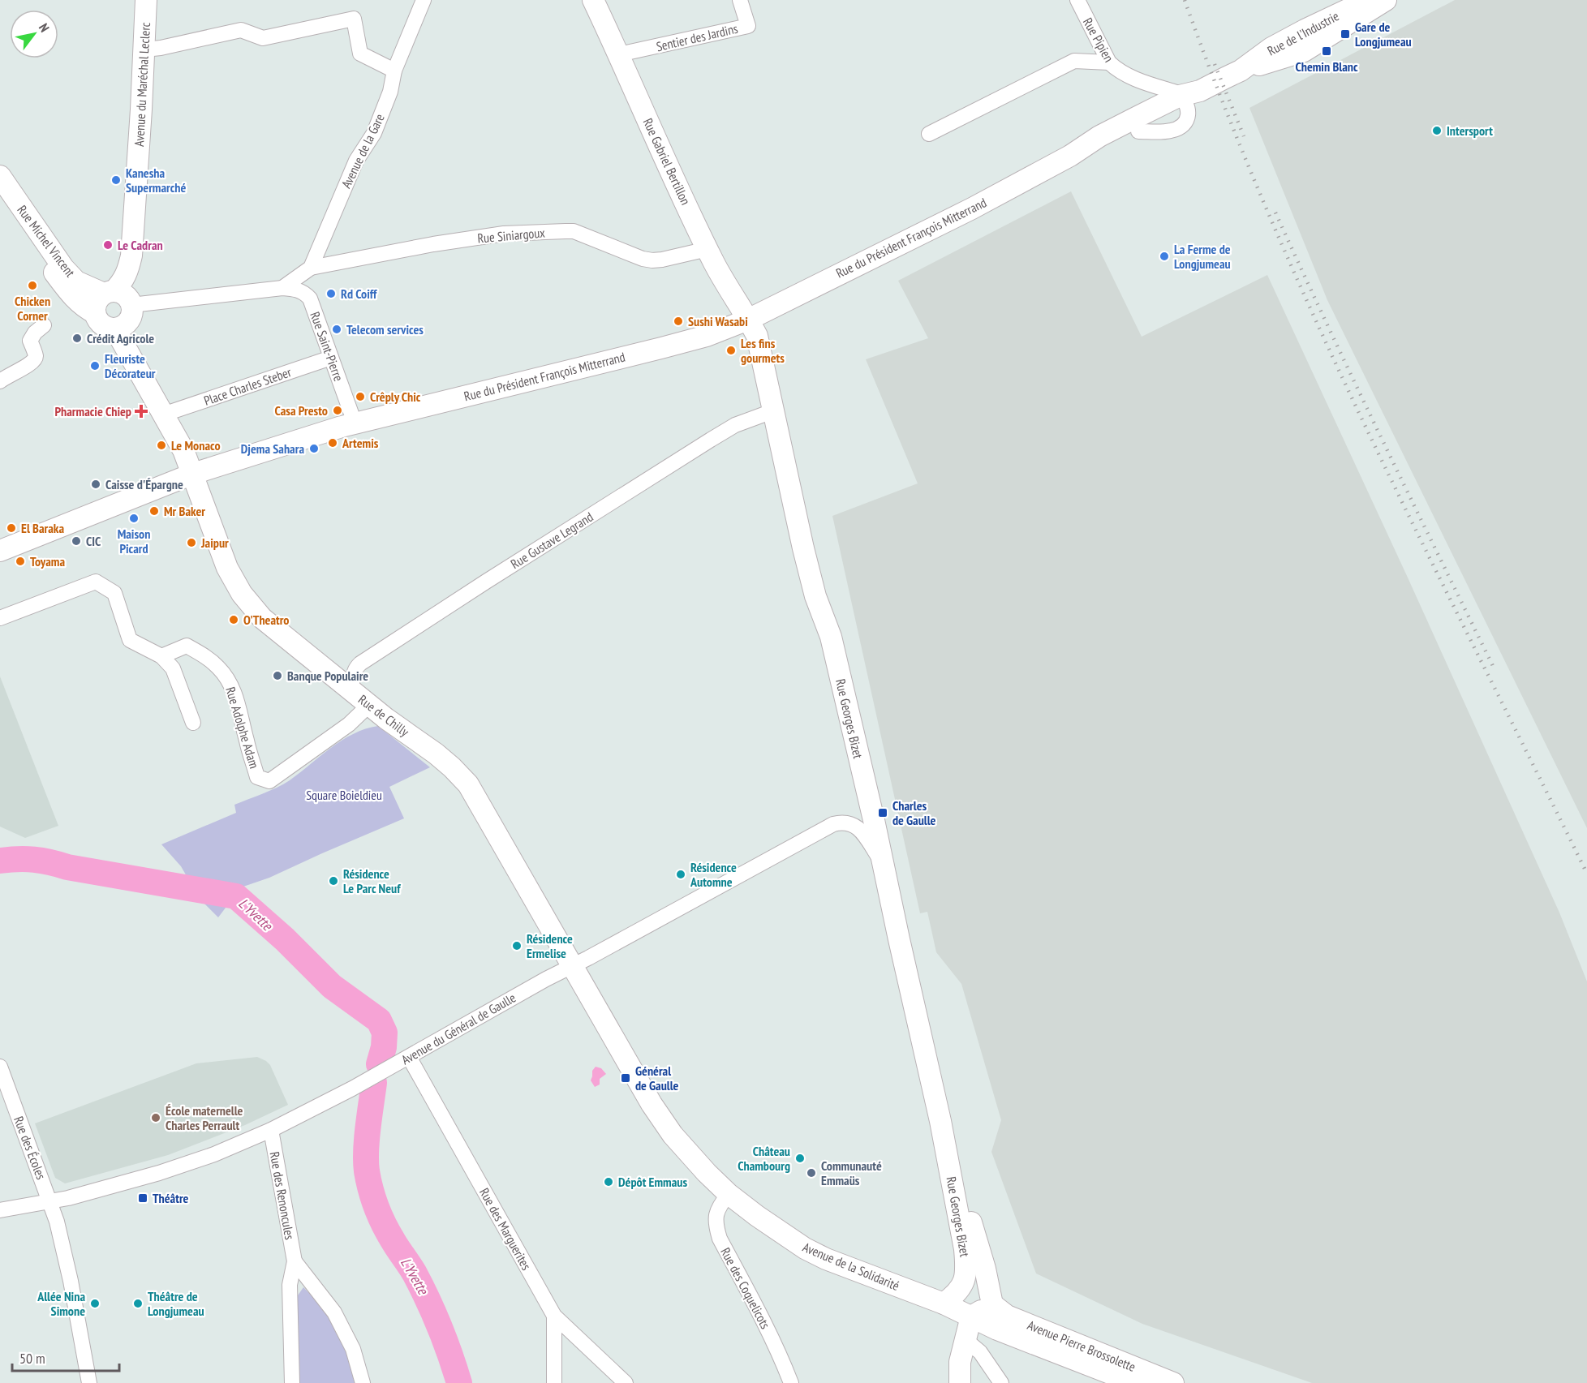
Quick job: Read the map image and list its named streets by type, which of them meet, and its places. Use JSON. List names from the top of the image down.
{
  "streets": {
    "main road": [
      "Rue de l'Industrie",
      "Avenue du Maréchal Leclerc",
      "Rue Gabriel Bertillon",
      "Rue du Président François Mitterrand",
      "Rue Michel Vincent",
      "Rue de Chilly",
      "Rue Georges Bizet",
      "Avenue de la Solidarité",
      "Avenue Pierre Brossolette"
    ],
    "street": [
      "Sentier des Jardins",
      "Rue Pipien",
      "Avenue de la Gare",
      "Rue Siniargoux",
      "Rue Saint-Pierre",
      "Place Charles Steber",
      "Rue Gustave Legrand",
      "Rue Adolphe Adam",
      "Avenue du Général de Gaulle",
      "Rue des Écoles",
      "Rue des Renoncules",
      "Rue des Marguerites",
      "Rue des Coquelicots"
    ]
  },
  "crossings": [
    ["Rue de l'Industrie", "Rue Pipien"],
    ["Rue de l'Industrie", "Rue du Président François Mitterrand"],
    ["Sentier des Jardins", "Rue Gabriel Bertillon"],
    ["Rue Pipien", "Rue du Président François Mitterrand"],
    ["Avenue du Maréchal Leclerc", "Rue Michel Vincent"],
    ["Avenue de la Gare", "Rue Siniargoux"],
    ["Rue Gabriel Bertillon", "Rue Siniargoux"],
    ["Rue Gabriel Bertillon", "Rue du Président François Mitterrand"],
    ["Rue Gabriel Bertillon", "Rue Georges Bizet"],
    ["Rue du Président François Mitterrand", "Rue Saint-Pierre"],
    ["Rue du Président François Mitterrand", "Rue de Chilly"],
    ["Rue du Président François Mitterrand", "Rue Georges Bizet"],
    ["Rue Saint-Pierre", "Place Charles Steber"],
    ["Rue Gustave Legrand", "Rue de Chilly"],
    ["Rue Gustave Legrand", "Rue Georges Bizet"],
    ["Rue de Chilly", "Rue Adolphe Adam"],
    ["Rue de Chilly", "Avenue du Général de Gaulle"],
    ["Rue de Chilly", "Avenue de la Solidarité"],
    ["Rue Georges Bizet", "Avenue du Général de Gaulle"],
    ["Rue Georges Bizet", "Avenue de la Solidarité"],
    ["Rue Georges Bizet", "Avenue Pierre Brossolette"],
    ["Avenue du Général de Gaulle", "Rue des Écoles"],
    ["Avenue du Général de Gaulle", "Rue des Renoncules"],
    ["Avenue du Général de Gaulle", "Rue des Marguerites"],
    ["Avenue du Général de Gaulle", "Avenue de la Solidarité"],
    ["Avenue de la Solidarité", "Rue des Coquelicots"],
    ["Avenue de la Solidarité", "Avenue Pierre Brossolette"]
  ],
  "water": ["L'Yvette"],
  "parks": ["Square Boieldieu"],
  "places": {
    "transit": [
      "Gare de Longjumeau",
      "Chemin Blanc",
      "Charles de Gaulle",
      "Général de Gaulle",
      "Théâtre"
    ],
    "other": [
      "Intersport",
      "Kanesha Supermarché",
      "Le Cadran",
      "La Ferme de Longjumeau",
      "Chicken Corner",
      "Rd Coiff",
      "Sushi Wasabi",
      "Telecom services",
      "Crédit Agricole",
      "Les fins gourmets",
      "Fleuriste Décorateur",
      "Crêply Chic",
      "Casa Presto",
      "Artemis",
      "Le Monaco",
      "Djema Sahara",
      "Caisse d'Épargne",
      "Mr Baker",
      "Maison Picard",
      "El Baraka",
      "CIC",
      "Jaipur",
      "Toyama",
      "O'Theatro",
      "Banque Populaire",
      "Résidence Automne",
      "Résidence Le Parc Neuf",
      "Résidence Ermelise",
      "École maternelle Charles Perrault",
      "Château Chambourg",
      "Communauté Emmaüs",
      "Dépôt Emmaus",
      "Allée Nina Simone",
      "Théâtre de Longjumeau"
    ],
    "health": ["Pharmacie Chiep"]
  },
  "scale_bar": "50 m",
  "north": "top right"
}
